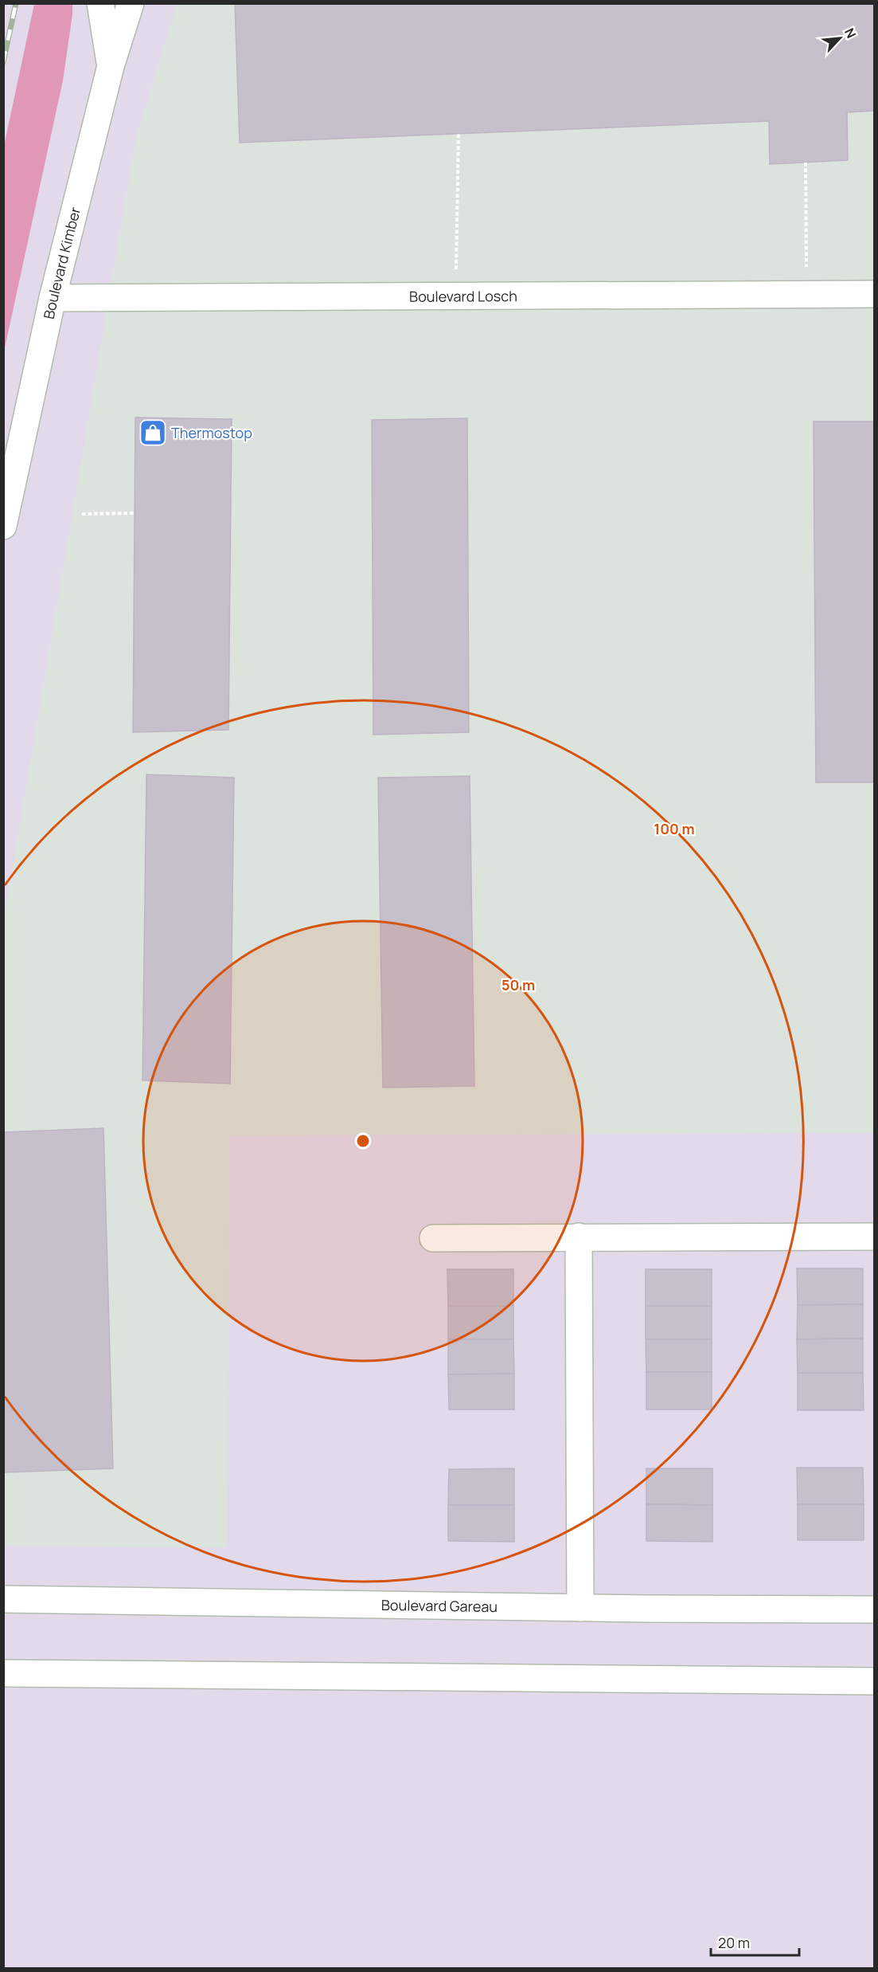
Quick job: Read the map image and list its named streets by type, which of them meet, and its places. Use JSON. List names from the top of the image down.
{
  "streets": {
    "street": ["Boulevard Kimber", "Boulevard Losch", "Boulevard Gareau"]
  },
  "crossings": [
    ["Boulevard Kimber", "Boulevard Losch"]
  ],
  "places": {
    "shop": ["Thermostop"]
  },
  "scale_bar": "20 m",
  "north": "top right",
  "rings": ["100 m", "50 m"]
}
